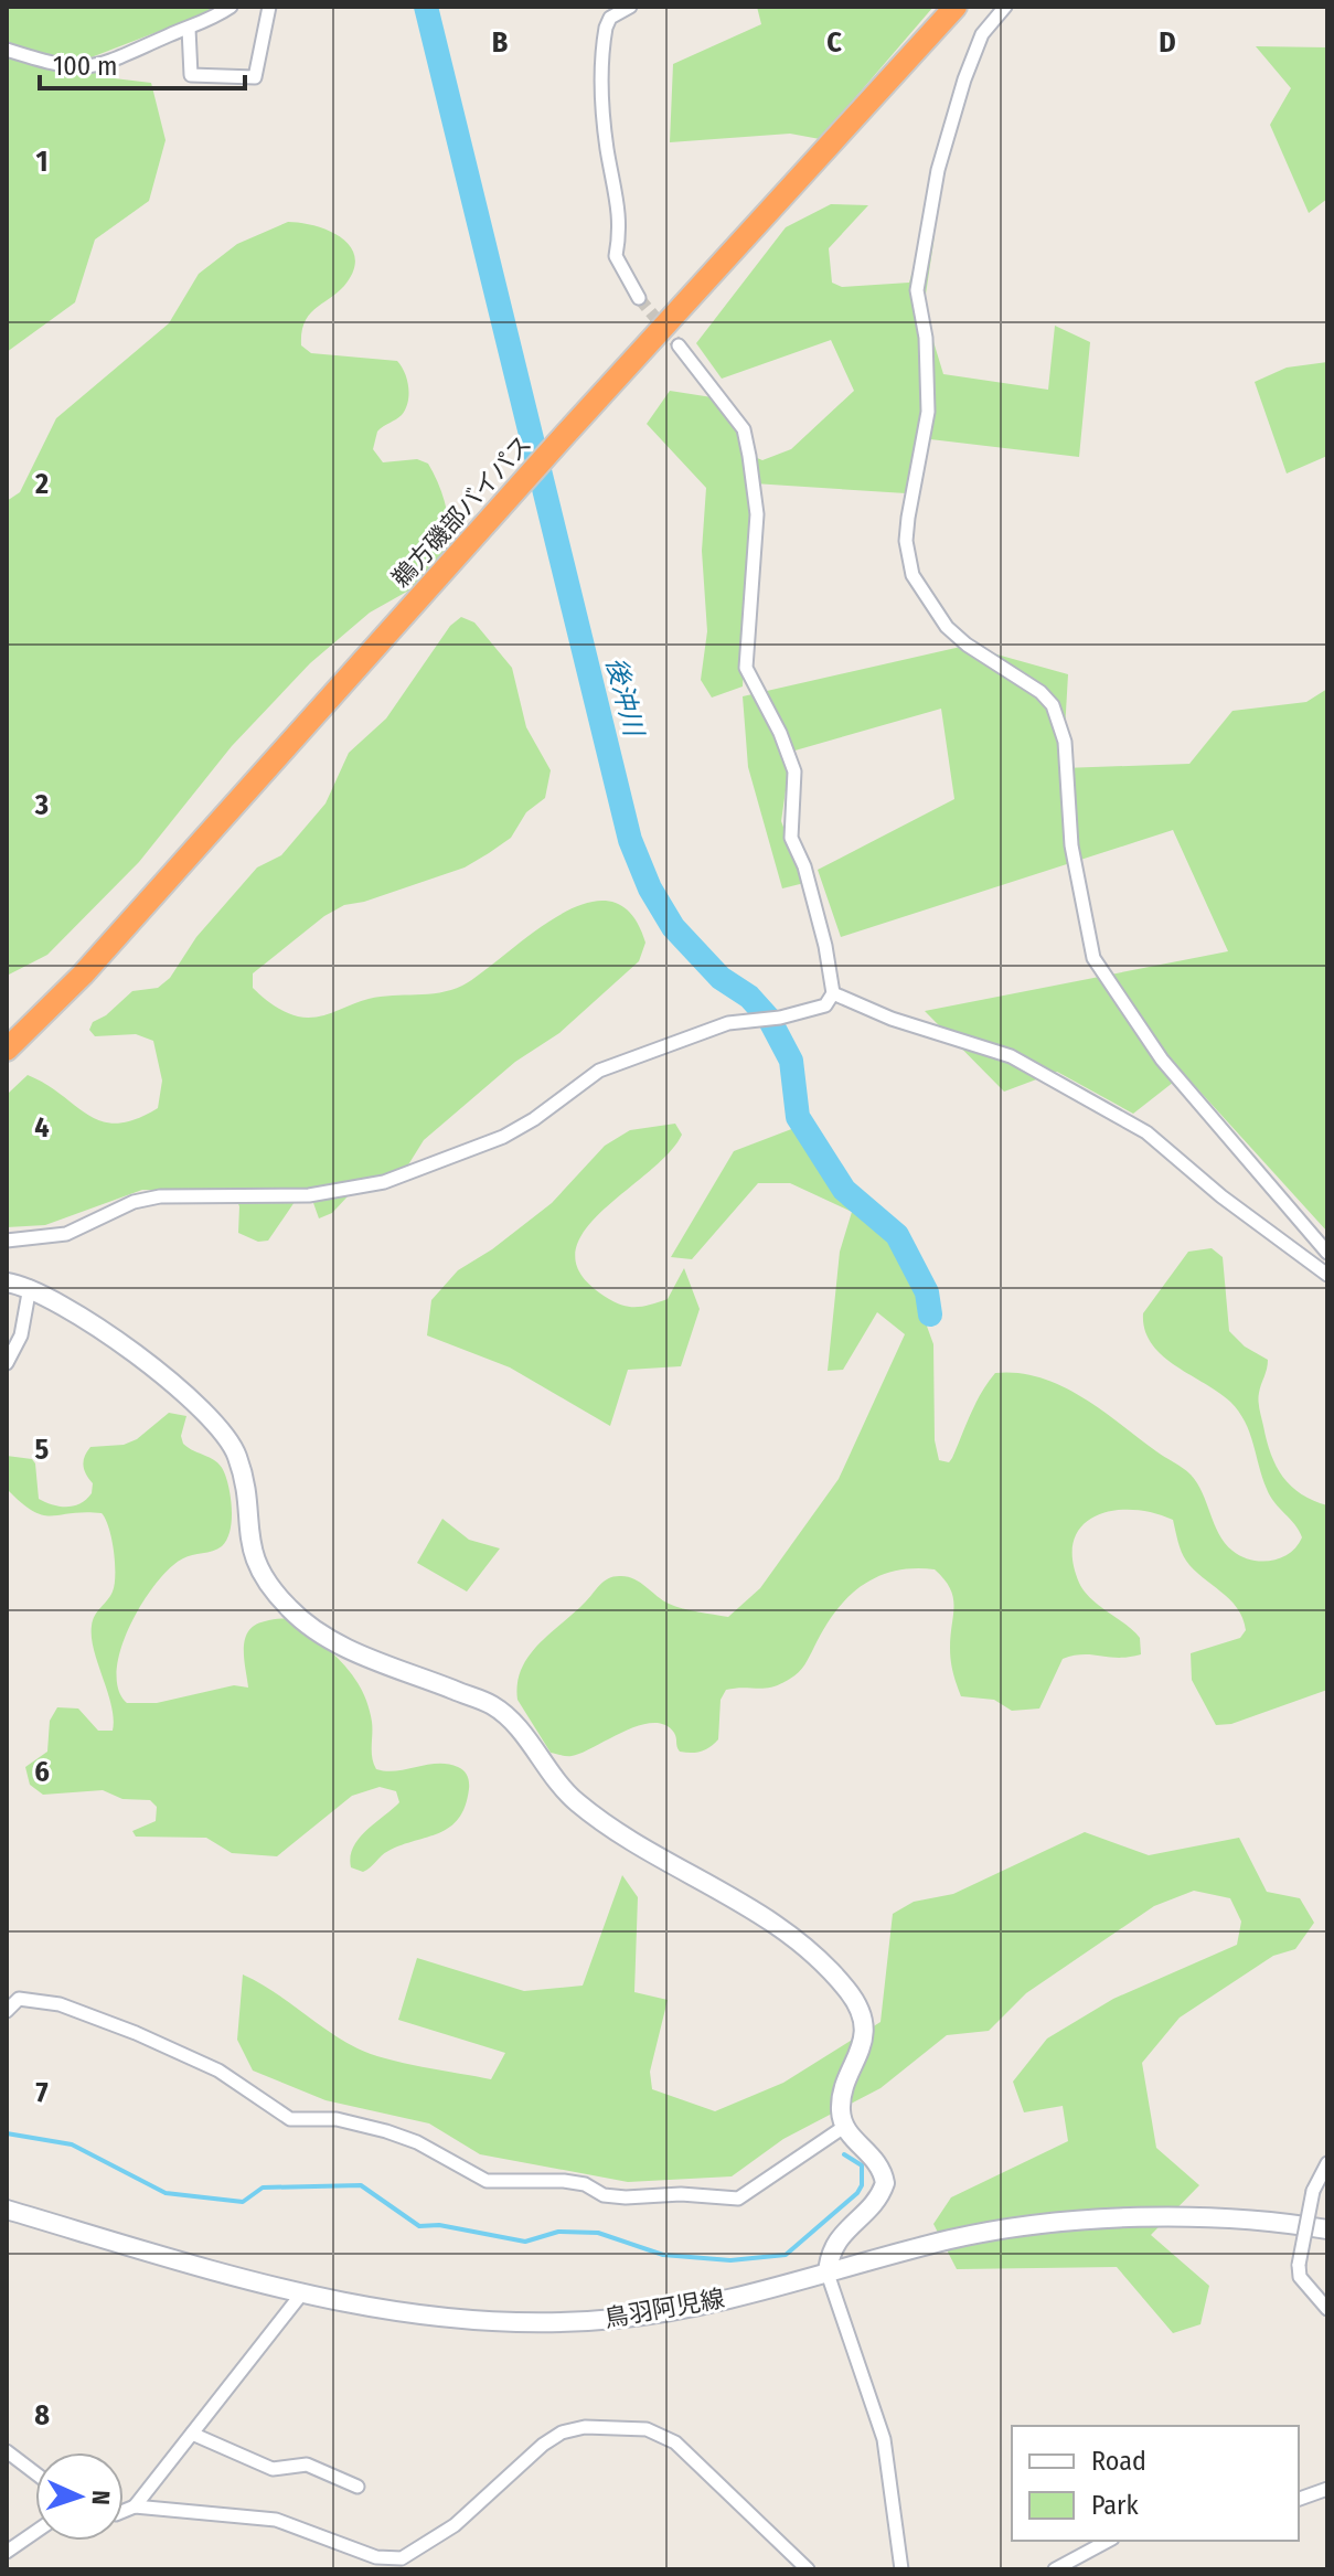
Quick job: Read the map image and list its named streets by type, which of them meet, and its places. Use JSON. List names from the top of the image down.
{
  "streets": {
    "highway": ["鵜方磯部バイパス"],
    "street": ["鳥羽阿児線"]
  },
  "water": ["後沖川"],
  "legend": ["Road", "Park"],
  "scale_bar": "100 m",
  "north": "right",
  "grid": {
    "columns": ["B", "C", "D"],
    "rows": [
      "1",
      "2",
      "3",
      "4",
      "5",
      "6",
      "7",
      "8"
    ]
  }
}
